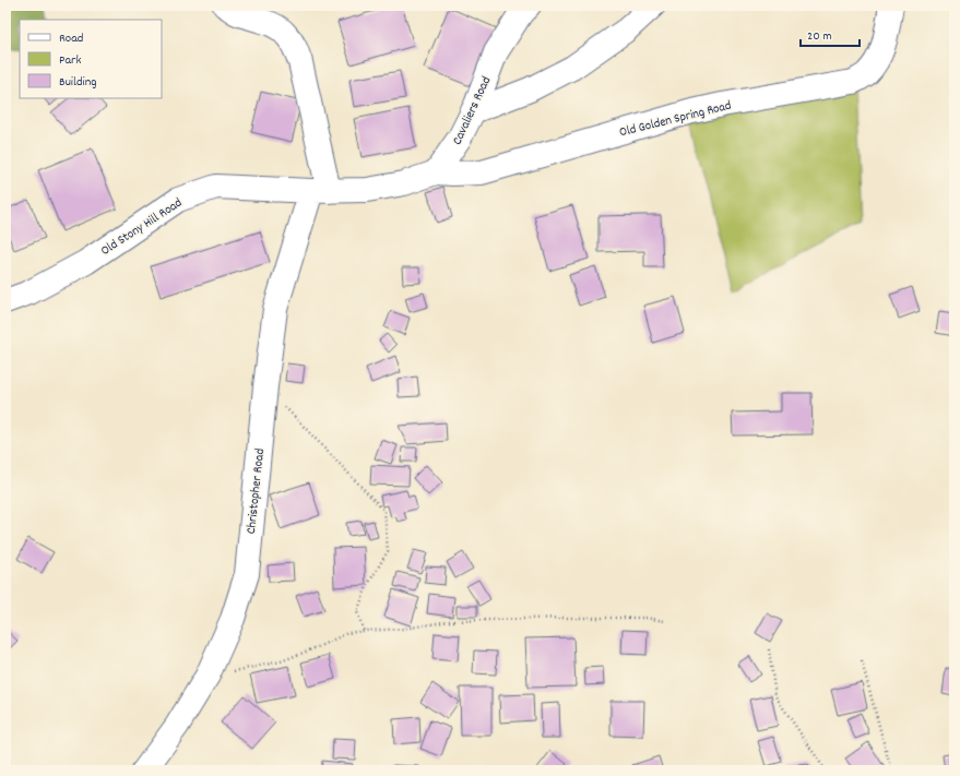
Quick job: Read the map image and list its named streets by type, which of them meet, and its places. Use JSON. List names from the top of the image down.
{
  "streets": {
    "street": [
      "Cavaliers Road",
      "Old Golden Spring Road",
      "Old Stony Hill Road",
      "Christopher Road"
    ]
  },
  "crossings": [
    ["Cavaliers Road", "Old Golden Spring Road"],
    ["Old Stony Hill Road", "Christopher Road"]
  ],
  "legend": ["Road", "Park", "Building"],
  "scale_bar": "20 m"
}
